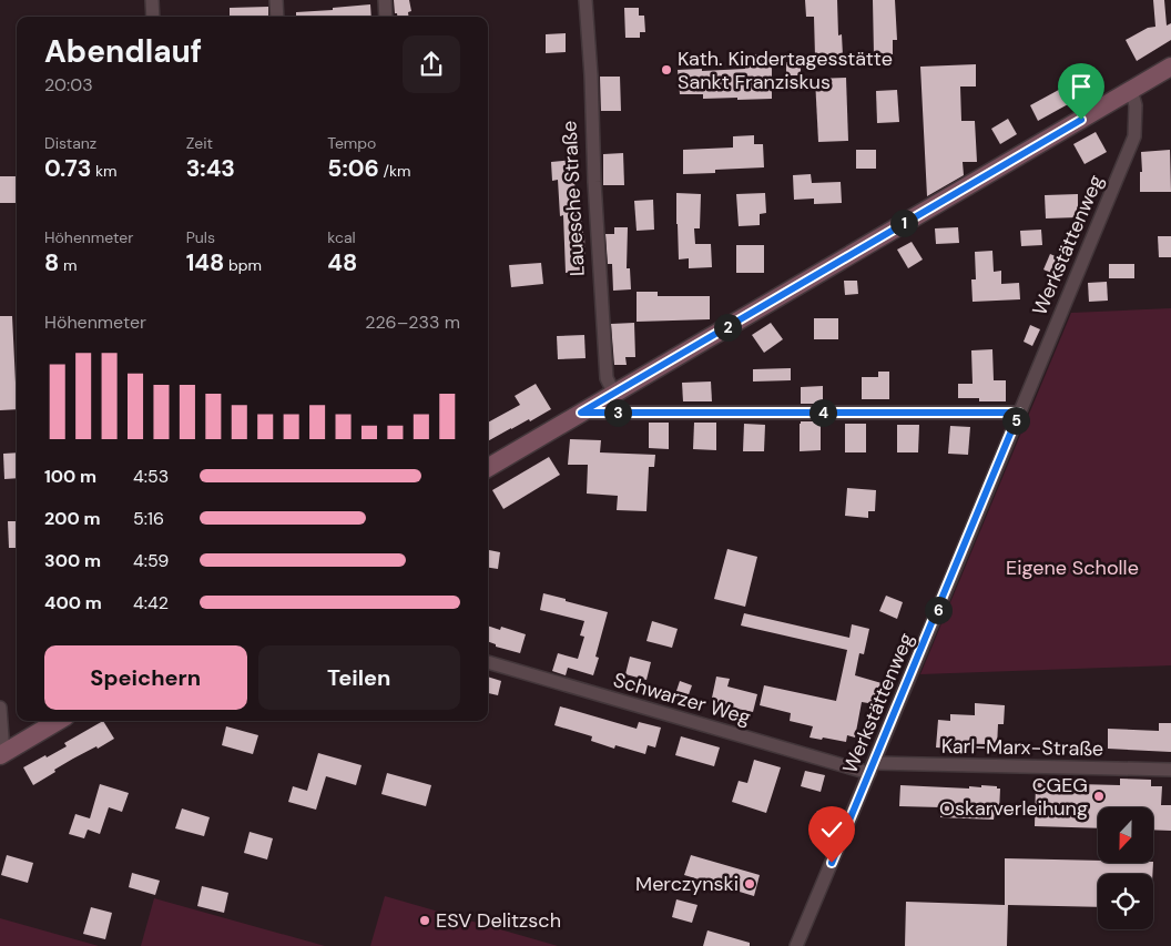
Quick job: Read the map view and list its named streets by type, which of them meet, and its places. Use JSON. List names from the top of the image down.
{
  "streets": {
    "street": [
      "Lauesche Straße",
      "Werkstättenweg",
      "Schwarzer Weg",
      "Karl-Marx-Straße"
    ]
  },
  "crossings": [
    ["Werkstättenweg", "Schwarzer Weg"],
    ["Werkstättenweg", "Karl-Marx-Straße"],
    ["Schwarzer Weg", "Karl-Marx-Straße"]
  ],
  "parks": ["Eigene Scholle"],
  "places": [
    "Kath. Kindertagesstätte Sankt Franziskus",
    "CGEG Oskarverleihung",
    "Merczynski",
    "ESV Delitzsch"
  ],
  "north": "bottom",
  "page": {
    "heading": ["Abendlauf", "20:03"],
    "stats": [
      ["Distanz", "0.73 km"],
      ["Zeit", "3:43"],
      ["Tempo", "5:06 /km"],
      ["Höhenmeter", "8 m"],
      ["Puls", "148 bpm"],
      ["kcal", "48"]
    ],
    "pins": [
      "1",
      "2",
      "3",
      "4",
      "5",
      "6"
    ],
    "chart": ["Höhenmeter", "226–233 m"],
    "list": [
      {
        "name": "100 m",
        "note": "4:53"
      },
      {
        "name": "200 m",
        "note": "5:16"
      },
      {
        "name": "300 m",
        "note": "4:59"
      },
      {
        "name": "400 m",
        "note": "4:42"
      }
    ],
    "buttons": ["Speichern", "Teilen"]
  }
}
